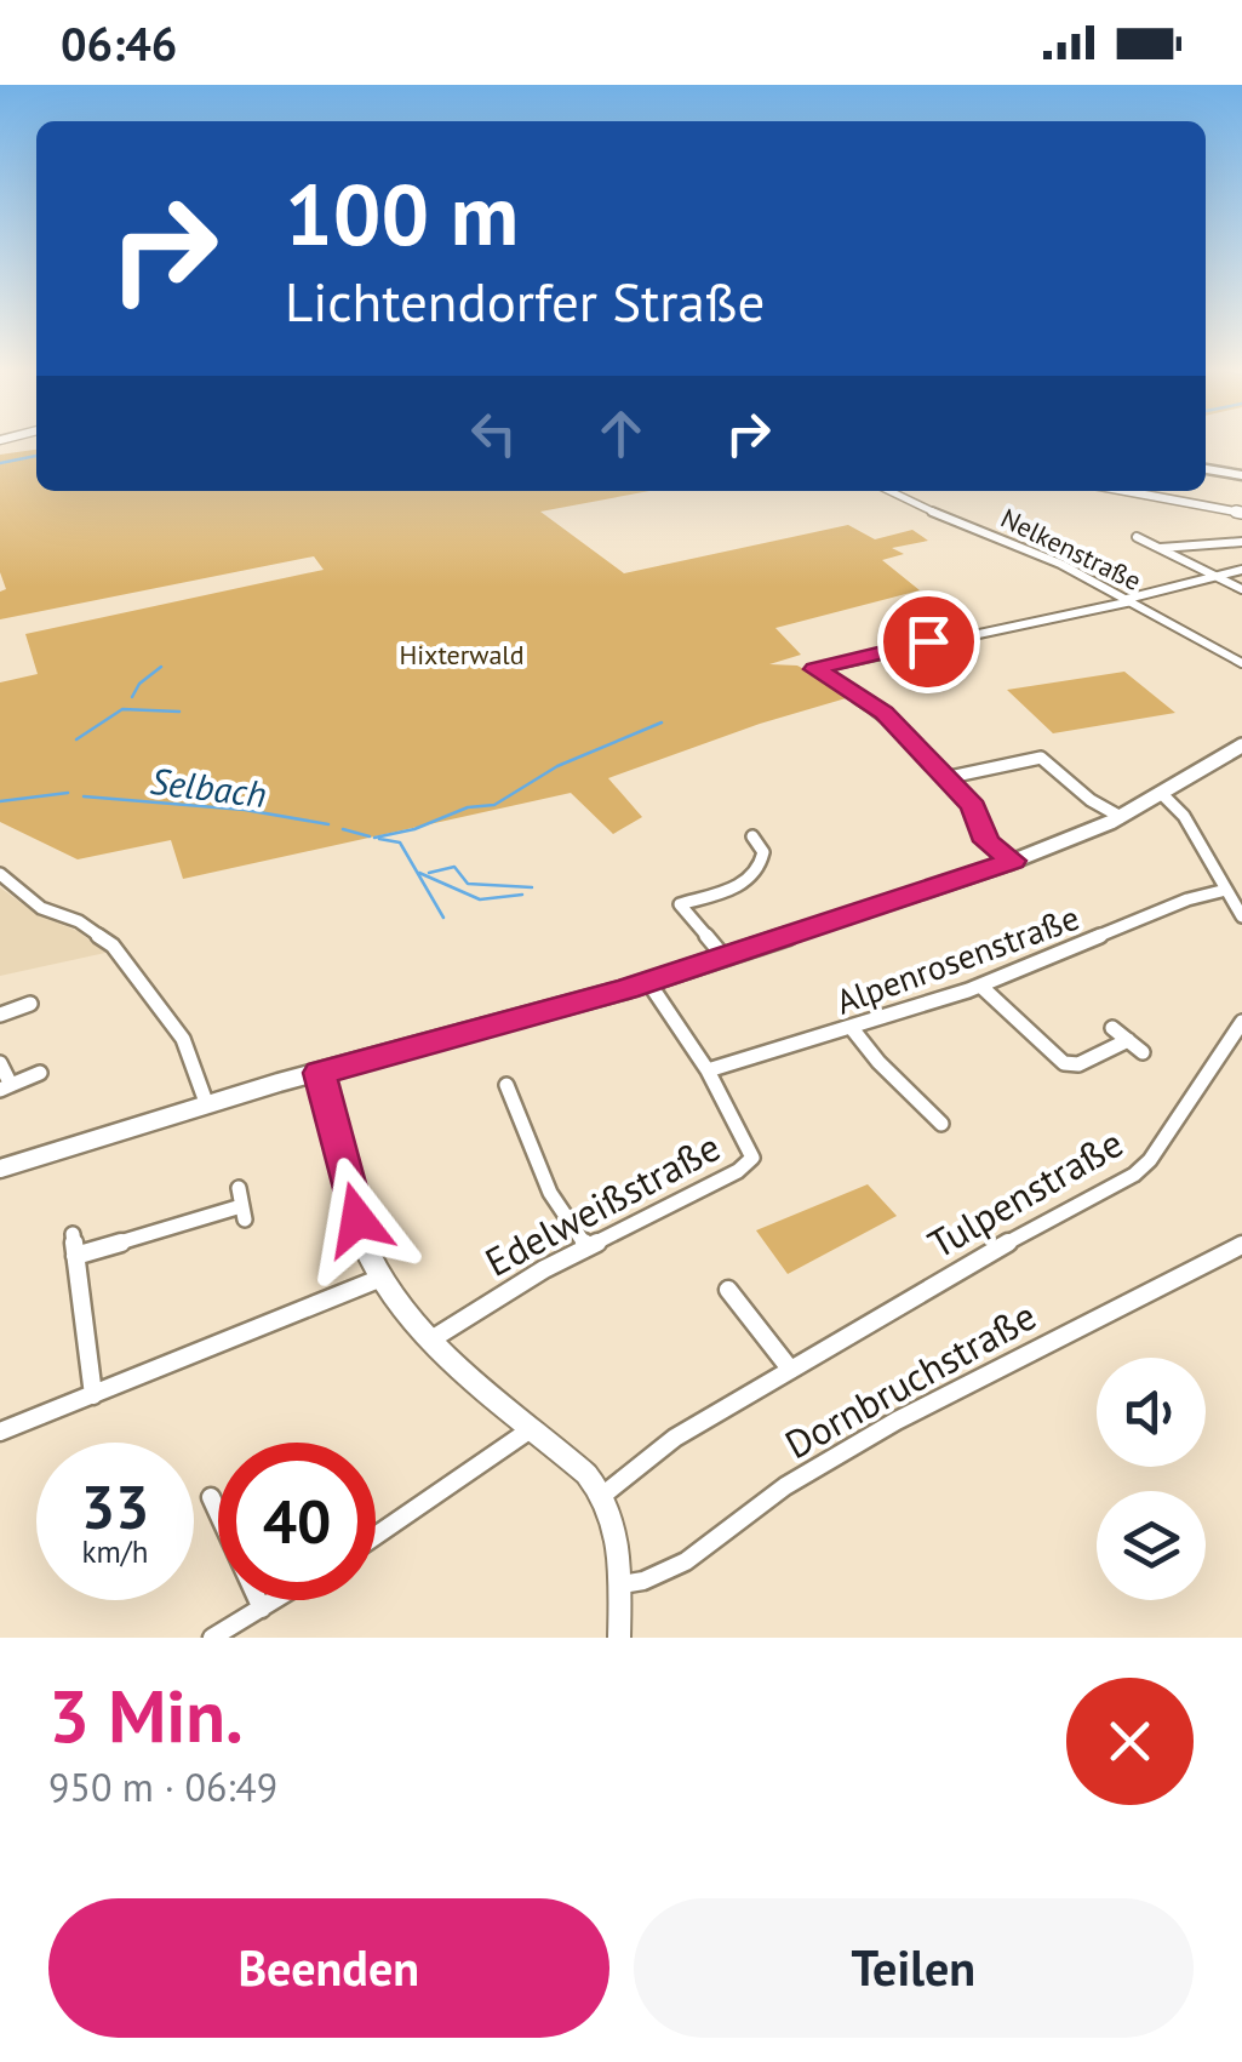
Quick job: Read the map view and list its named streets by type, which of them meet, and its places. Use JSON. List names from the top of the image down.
{
  "streets": {
    "street": [
      "Nelkenstraße",
      "Alpenrosenstraße",
      "Tulpenstraße",
      "Edelweißstraße",
      "Dornbruchstraße"
    ]
  },
  "crossings": [
    ["Alpenrosenstraße", "Edelweißstraße"]
  ],
  "water": ["Selbach"],
  "parks": ["Hixterwald"],
  "page": {
    "status": "06:46",
    "turn": ["100 m", "Lichtendorfer Straße"],
    "speed": "33 km/h",
    "limit": "40",
    "heading": ["3 Min.", "950 m · 06:49"],
    "buttons": ["Beenden", "Teilen"]
  }
}
